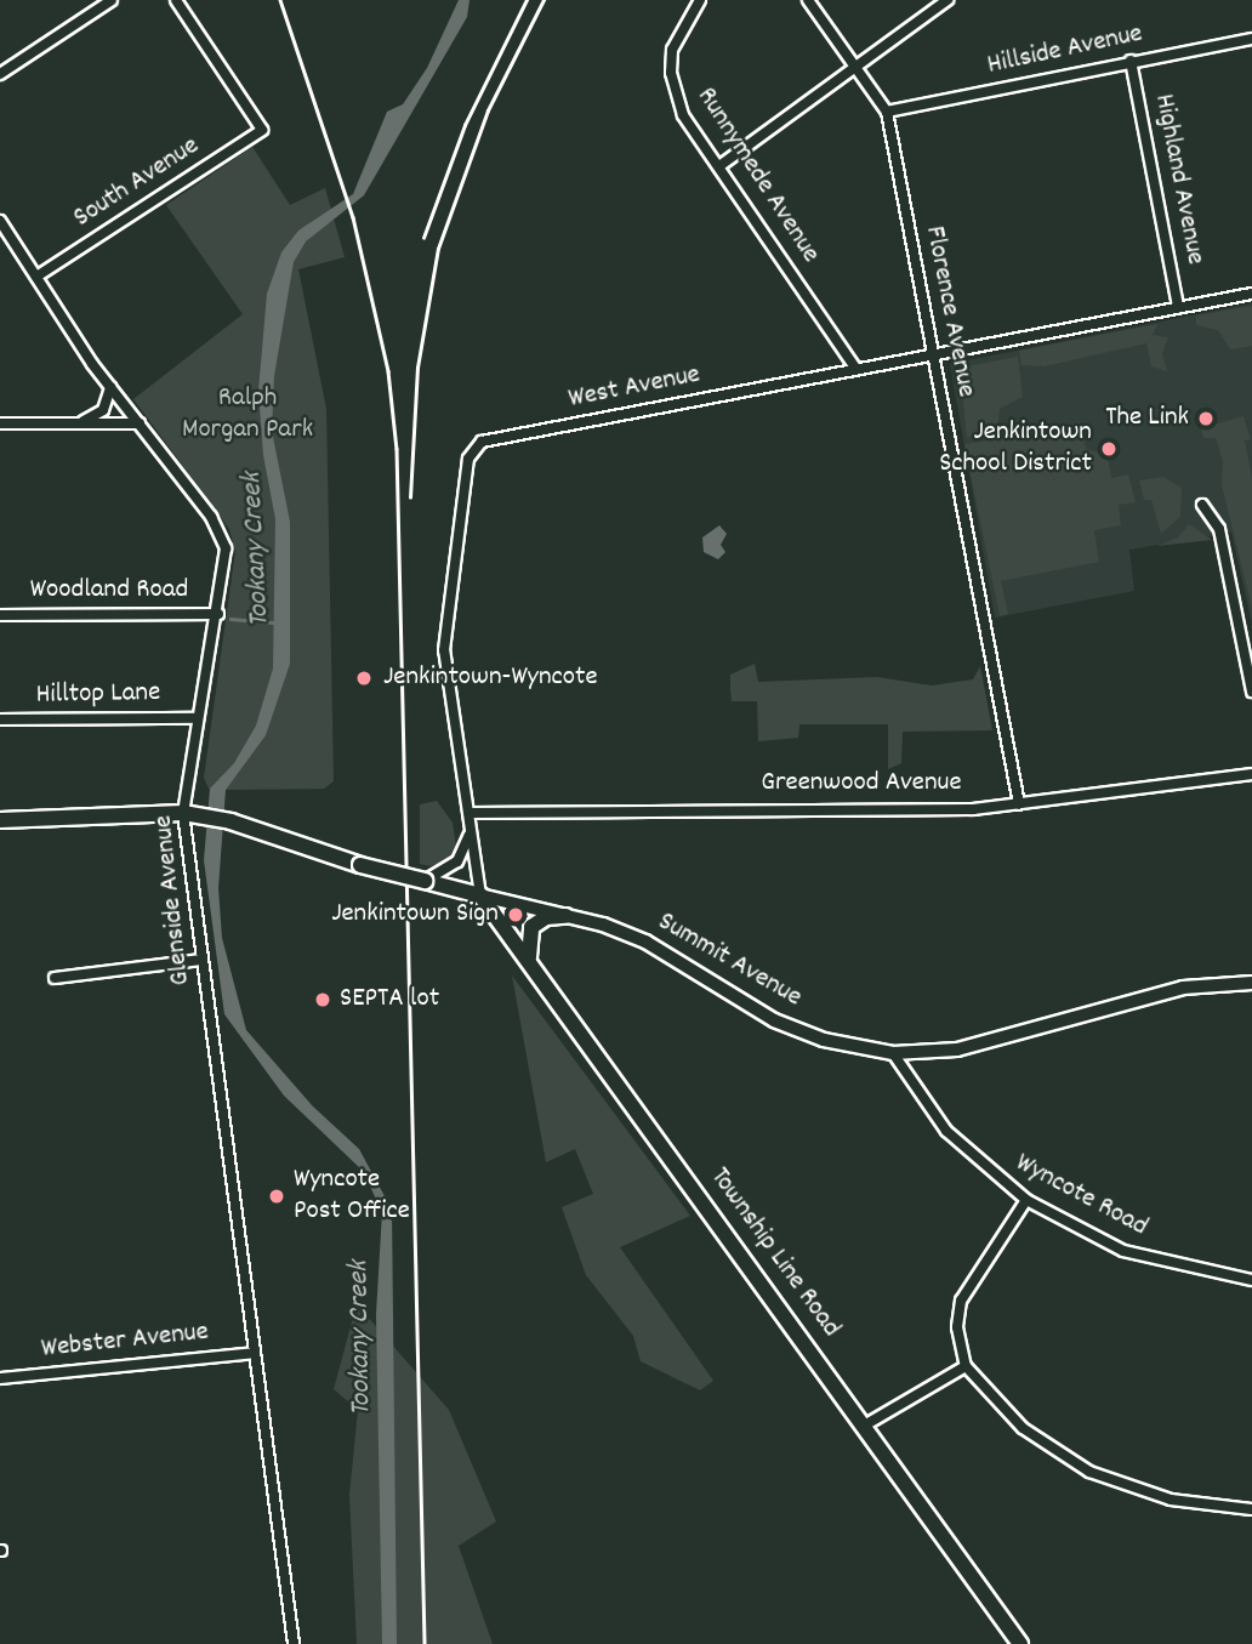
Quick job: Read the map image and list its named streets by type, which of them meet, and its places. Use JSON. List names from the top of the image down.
{
  "streets": {
    "main road": ["Township Line Road"],
    "street": [
      "Hillside Avenue",
      "Runnymede Avenue",
      "Highland Avenue",
      "South Avenue",
      "Florence Avenue",
      "West Avenue",
      "Woodland Road",
      "Hilltop Lane",
      "Greenwood Avenue",
      "Glenside Avenue",
      "Summit Avenue",
      "Wyncote Road",
      "Webster Avenue"
    ]
  },
  "crossings": [
    ["Hillside Avenue", "Highland Avenue"],
    ["Hillside Avenue", "Florence Avenue"],
    ["Runnymede Avenue", "West Avenue"],
    ["Highland Avenue", "West Avenue"],
    ["South Avenue", "Glenside Avenue"],
    ["Florence Avenue", "West Avenue"],
    ["Florence Avenue", "Greenwood Avenue"],
    ["West Avenue", "Greenwood Avenue"],
    ["West Avenue", "Summit Avenue"],
    ["West Avenue", "Township Line Road"],
    ["Woodland Road", "Glenside Avenue"],
    ["Hilltop Lane", "Glenside Avenue"],
    ["Glenside Avenue", "Webster Avenue"],
    ["Summit Avenue", "Wyncote Road"],
    ["Summit Avenue", "Township Line Road"]
  ],
  "water": ["Tookany Creek"],
  "parks": ["Ralph Morgan Park"],
  "places": [
    "The Link",
    "Jenkintown School District",
    "Jenkintown-Wyncote",
    "Jenkintown Sign",
    "SEPTA lot",
    "Wyncote Post Office"
  ]
}
